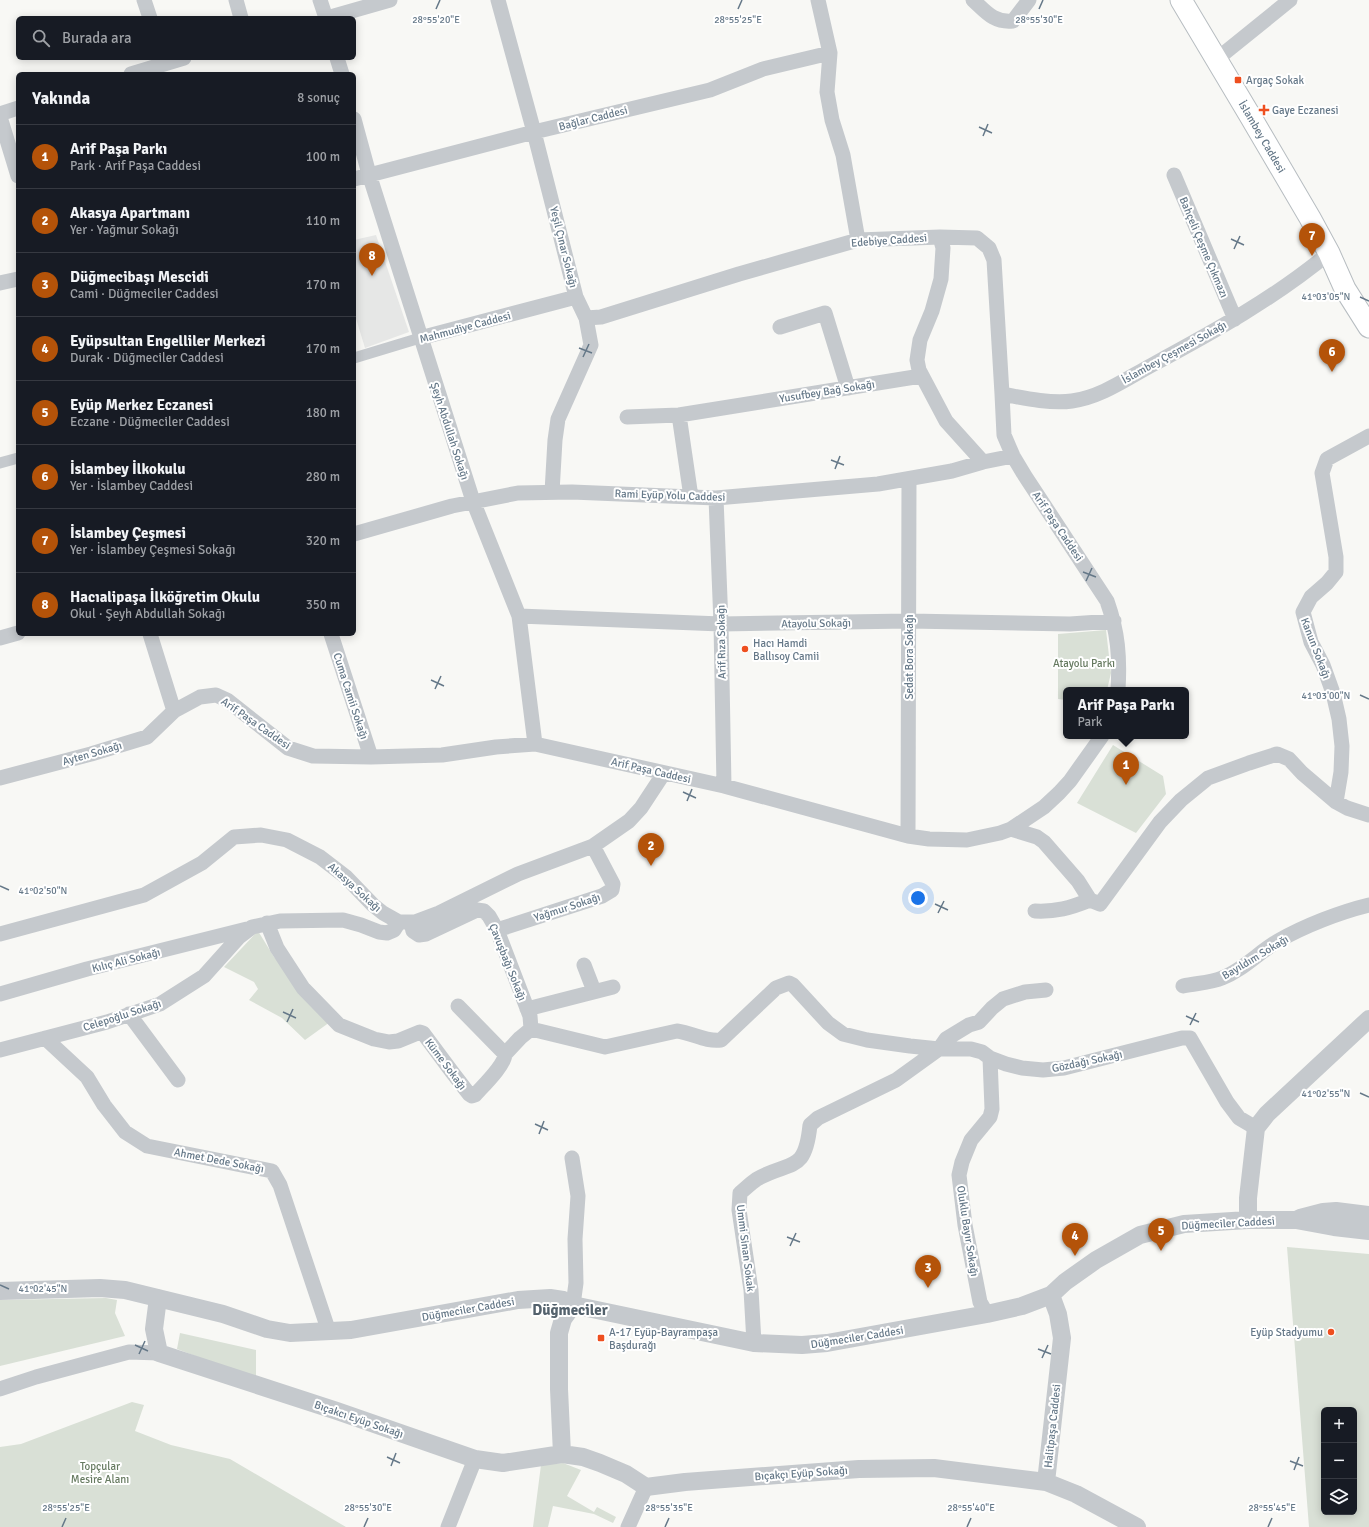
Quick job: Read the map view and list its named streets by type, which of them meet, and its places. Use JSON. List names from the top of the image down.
{
  "streets": {
    "main road": ["İslambey Caddesi"],
    "street": [
      "Bağlar Caddesi",
      "Edebiye Caddesi",
      "Yeşil Çınar Sokağı",
      "Bahçeli Çeşme Çıkmazı",
      "Mahmudiye Caddesi",
      "İslambey Çeşmesi Sokağı",
      "Yusufbey Bağ Sokağı",
      "Şeyh Abdullah Sokağı",
      "Rami Eyüp Yolu Caddesi",
      "Arif Paşa Caddesi",
      "Atayolu Sokağı",
      "Arif Rıza Sokağı",
      "Kanun Sokağı",
      "Sedat Bora Sokağı",
      "Cuma Camii Sokağı",
      "Ayten Sokağı",
      "Akasya Sokağı",
      "Yağmur Sokağı",
      "Bayıldım Sokağı",
      "Kılıç Ali Sokağı",
      "Çavuşbağı Sokağı",
      "Celepoğlu Sokağı",
      "Gözdağı Sokağı",
      "Küme Sokağı",
      "Ahmet Dede Sokağı",
      "Düğmeciler Caddesi",
      "Oluklu Bayır Sokağı",
      "Ummi Sinan Sokak",
      "Bıçakcı Eyüp Sokağı",
      "Halitpaşa Caddesi",
      "Bıçakçı Eyüp Sokağı"
    ]
  },
  "crossings": [
    ["Bağlar Caddesi", "Yeşil Çınar Sokağı"],
    ["Bağlar Caddesi", "Şeyh Abdullah Sokağı"],
    ["İslambey Caddesi", "İslambey Çeşmesi Sokağı"],
    ["Edebiye Caddesi", "Yeşil Çınar Sokağı"],
    ["Edebiye Caddesi", "İslambey Çeşmesi Sokağı"],
    ["Edebiye Caddesi", "Rami Eyüp Yolu Caddesi"],
    ["Edebiye Caddesi", "Arif Paşa Caddesi"],
    ["Yeşil Çınar Sokağı", "Mahmudiye Caddesi"],
    ["Yeşil Çınar Sokağı", "Rami Eyüp Yolu Caddesi"],
    ["Bahçeli Çeşme Çıkmazı", "İslambey Çeşmesi Sokağı"],
    ["Mahmudiye Caddesi", "Şeyh Abdullah Sokağı"],
    ["Şeyh Abdullah Sokağı", "Rami Eyüp Yolu Caddesi"],
    ["Şeyh Abdullah Sokağı", "Arif Paşa Caddesi"],
    ["Şeyh Abdullah Sokağı", "Atayolu Sokağı"],
    ["Rami Eyüp Yolu Caddesi", "Arif Paşa Caddesi"],
    ["Rami Eyüp Yolu Caddesi", "Arif Rıza Sokağı"],
    ["Rami Eyüp Yolu Caddesi", "Sedat Bora Sokağı"],
    ["Arif Paşa Caddesi", "Atayolu Sokağı"],
    ["Arif Paşa Caddesi", "Arif Rıza Sokağı"],
    ["Arif Paşa Caddesi", "Sedat Bora Sokağı"],
    ["Arif Paşa Caddesi", "Cuma Camii Sokağı"],
    ["Arif Paşa Caddesi", "Ayten Sokağı"],
    ["Atayolu Sokağı", "Arif Rıza Sokağı"],
    ["Atayolu Sokağı", "Sedat Bora Sokağı"],
    ["Akasya Sokağı", "Çavuşbağı Sokağı"],
    ["Yağmur Sokağı", "Çavuşbağı Sokağı"],
    ["Kılıç Ali Sokağı", "Celepoğlu Sokağı"],
    ["Çavuşbağı Sokağı", "Gözdağı Sokağı"],
    ["Çavuşbağı Sokağı", "Küme Sokağı"],
    ["Celepoğlu Sokağı", "Küme Sokağı"],
    ["Celepoğlu Sokağı", "Ahmet Dede Sokağı"],
    ["Gözdağı Sokağı", "Küme Sokağı"],
    ["Gözdağı Sokağı", "Oluklu Bayır Sokağı"],
    ["Gözdağı Sokağı", "Ummi Sinan Sokak"],
    ["Ahmet Dede Sokağı", "Düğmeciler Caddesi"],
    ["Düğmeciler Caddesi", "Oluklu Bayır Sokağı"],
    ["Düğmeciler Caddesi", "Ummi Sinan Sokak"],
    ["Düğmeciler Caddesi", "Halitpaşa Caddesi"],
    ["Halitpaşa Caddesi", "Bıçakçı Eyüp Sokağı"]
  ],
  "districts": ["Düğmeciler"],
  "parks": ["Atayolu Parkı", "Topçular Mesire Alanı"],
  "places": {
    "transit": ["Argaç Sokak", "A-17 Eyüp-Bayrampaşa Başdurağı"],
    "health": ["Gaye Eczanesi"],
    "other": ["Hacı Hamdi Ballısoy Camii", "Eyüp Stadyumu"]
  },
  "page": {
    "search": "Burada ara",
    "heading": ["Yakında", "8 sonuç"],
    "list": [
      {
        "mark": "1",
        "name": "Arif Paşa Parkı",
        "note": "Park · Arif Paşa Caddesi",
        "value": "100 m"
      },
      {
        "mark": "2",
        "name": "Akasya Apartmanı",
        "note": "Yer · Yağmur Sokağı",
        "value": "110 m"
      },
      {
        "mark": "3",
        "name": "Düğmecibaşı Mescidi",
        "note": "Cami · Düğmeciler Caddesi",
        "value": "170 m"
      },
      {
        "mark": "4",
        "name": "Eyüpsultan Engelliler Merkezi",
        "note": "Durak · Düğmeciler Caddesi",
        "value": "170 m"
      },
      {
        "mark": "5",
        "name": "Eyüp Merkez Eczanesi",
        "note": "Eczane · Düğmeciler Caddesi",
        "value": "180 m"
      },
      {
        "mark": "6",
        "name": "İslambey İlkokulu",
        "note": "Yer · İslambey Caddesi",
        "value": "280 m"
      },
      {
        "mark": "7",
        "name": "İslambey Çeşmesi",
        "note": "Yer · İslambey Çeşmesi Sokağı",
        "value": "320 m"
      },
      {
        "mark": "8",
        "name": "Hacıalipaşa İlköğretim Okulu",
        "note": "Okul · Şeyh Abdullah Sokağı",
        "value": "350 m"
      }
    ],
    "pins": [
      "7",
      "8",
      "6",
      "1",
      "2",
      "5",
      "4",
      "3"
    ],
    "popup": ["Arif Paşa Parkı", "Park"],
    "map_buttons": ["+", "−"]
  },
  "coordinates": [
    "28°55'20\"E",
    "28°55'25\"E",
    "28°55'30\"E",
    "41°03'05\"N",
    "41°03'00\"N",
    "41°02'50\"N",
    "41°02'55\"N",
    "41°02'45\"N",
    "28°55'35\"E",
    "28°55'40\"E",
    "28°55'45\"E"
  ]
}
